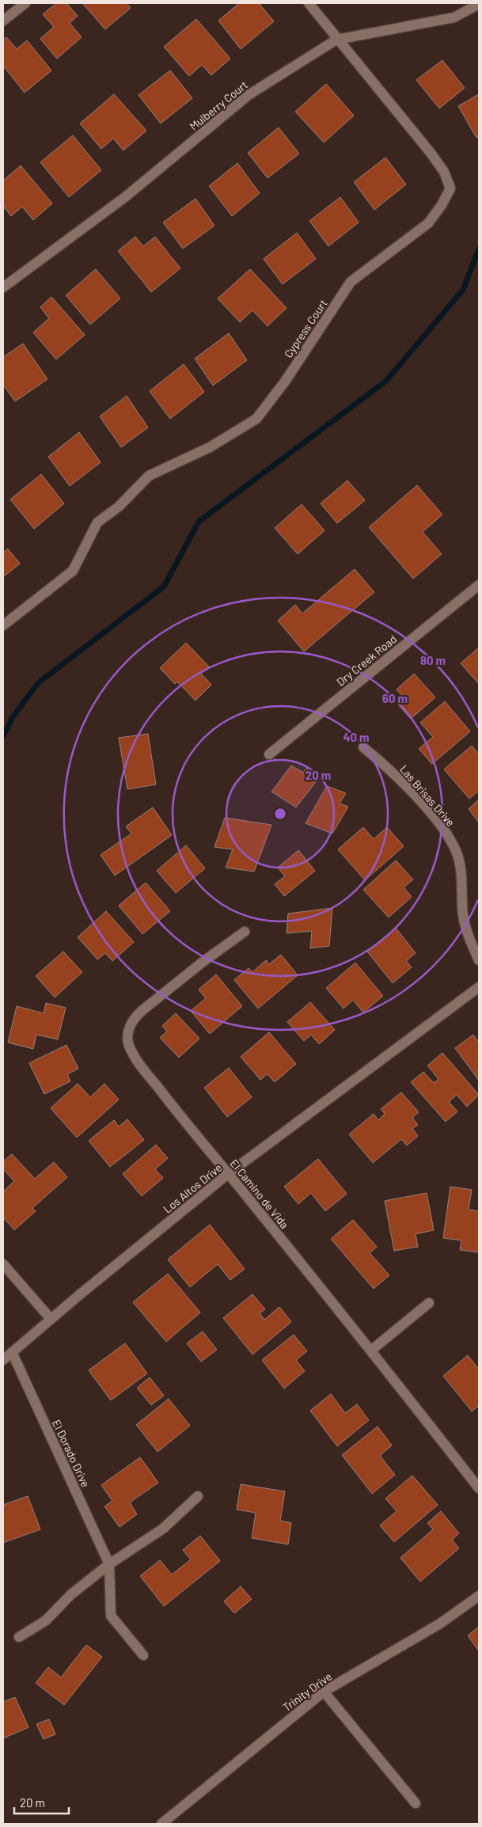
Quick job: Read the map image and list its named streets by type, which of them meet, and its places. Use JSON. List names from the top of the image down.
{
  "streets": {
    "street": [
      "Mulberry Court",
      "Cypress Court",
      "Dry Creek Road",
      "Las Brisas Drive",
      "Los Altos Drive",
      "El Camino de Vida",
      "El Dorado Drive",
      "Trinity Drive"
    ]
  },
  "crossings": [
    ["Mulberry Court", "Cypress Court"],
    ["Los Altos Drive", "El Camino de Vida"],
    ["Los Altos Drive", "El Dorado Drive"]
  ],
  "scale_bar": "20 m",
  "rings": [
    "80 m",
    "60 m",
    "40 m",
    "20 m"
  ]
}
